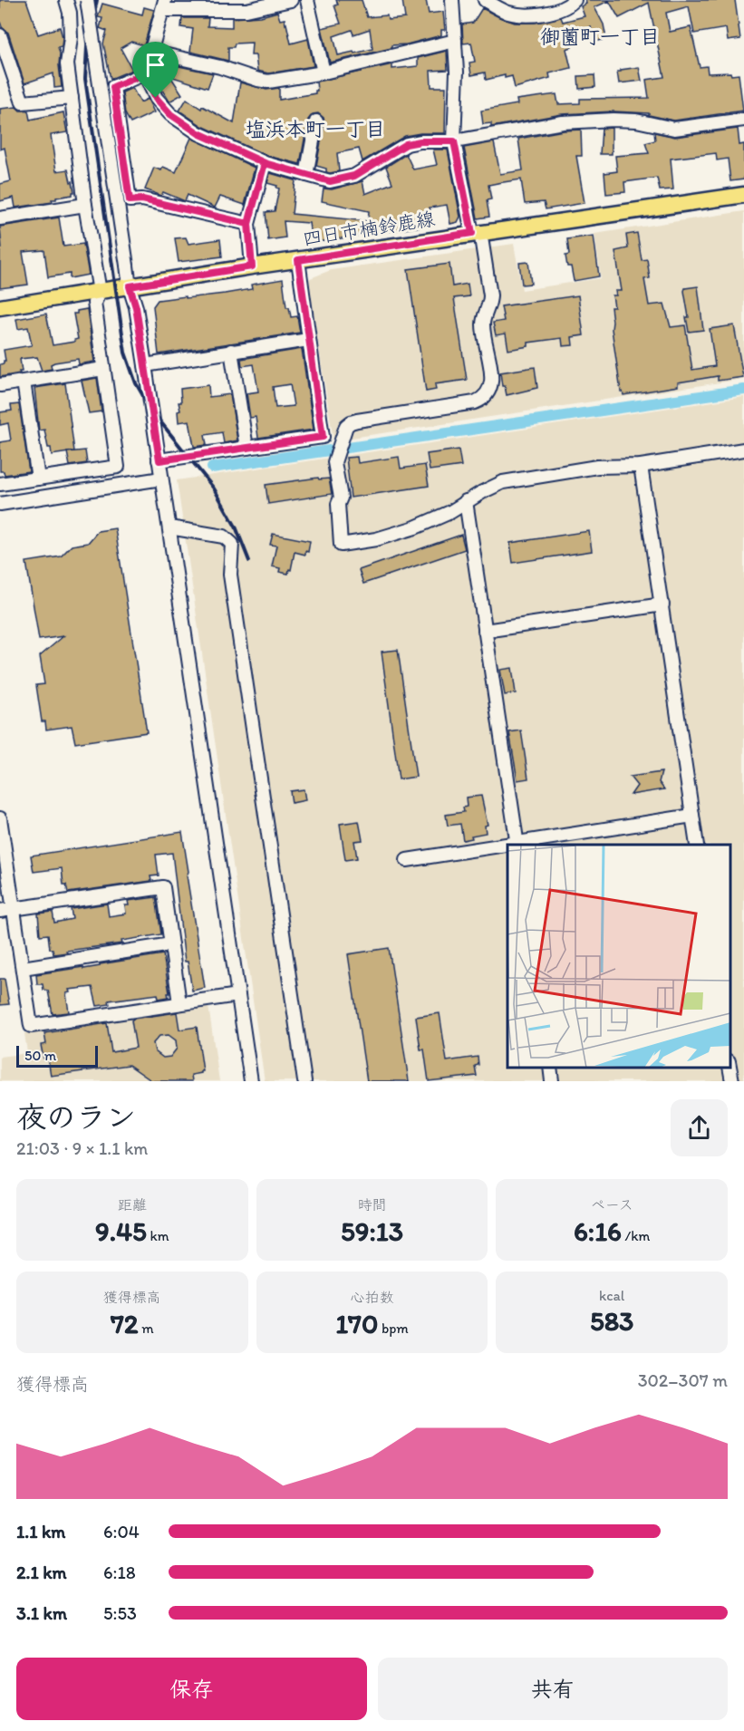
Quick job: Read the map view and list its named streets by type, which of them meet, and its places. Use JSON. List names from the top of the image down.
{
  "streets": {
    "main road": ["四日市楠鈴鹿線"]
  },
  "districts": ["御薗町一丁目", "塩浜本町一丁目"],
  "scale_bar": "50 m",
  "page": {
    "scale": "50 m",
    "heading": ["夜のラン", "21:03 · 9 × 1.1 km"],
    "stats": [
      ["距離", "9.45 km"],
      ["時間", "59:13"],
      ["ペース", "6:16 /km"],
      ["獲得標高", "72 m"],
      ["心拍数", "170 bpm"],
      ["kcal", "583"]
    ],
    "chart": ["獲得標高", "302–307 m"],
    "list": [
      {
        "name": "1.1 km",
        "note": "6:04"
      },
      {
        "name": "2.1 km",
        "note": "6:18"
      },
      {
        "name": "3.1 km",
        "note": "5:53"
      }
    ],
    "buttons": ["保存", "共有"]
  }
}
